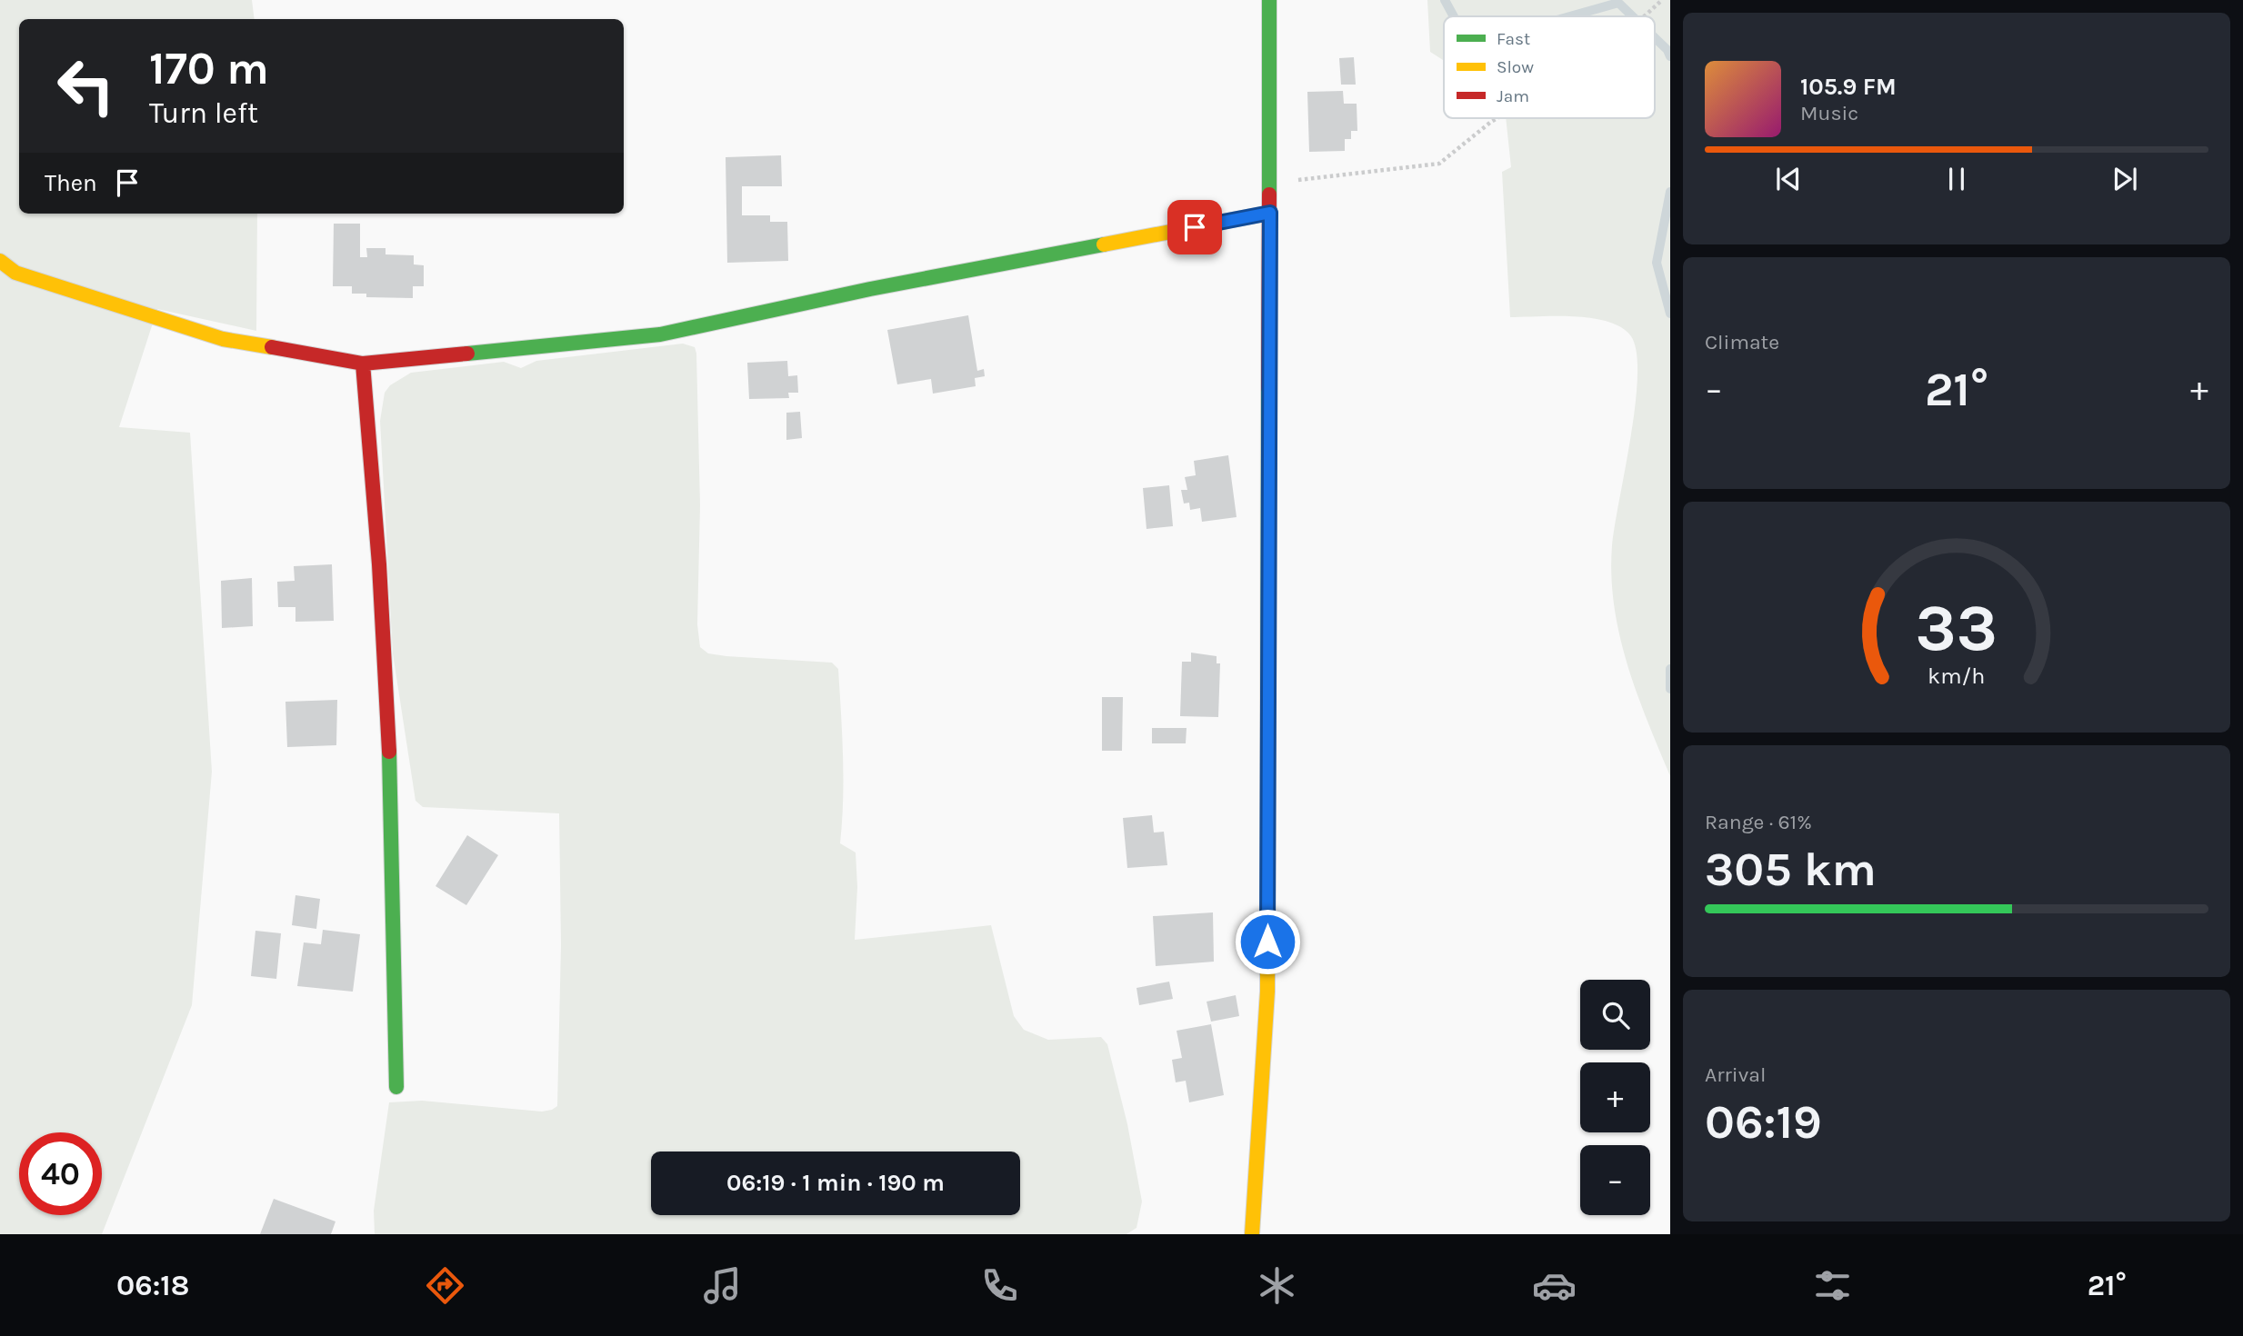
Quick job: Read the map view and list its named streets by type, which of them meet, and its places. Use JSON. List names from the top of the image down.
{
  "legend": ["Fast", "Slow", "Jam"],
  "page": {
    "turn": ["170 m", "Turn left"],
    "song": ["105.9 FM", "Music"],
    "then": "Then",
    "tile": [
      "Climate",
      ["Range · 61%", "305 km"],
      ["Arrival", "06:19"]
    ],
    "heat": ["−", "21°", "+"],
    "map_buttons": ["+", "−"],
    "limit": "40",
    "trip": "06:19 · 1 min · 190 m",
    "tabs": ["06:18", "21°"],
    "gauge": ["33", "km/h"]
  }
}
